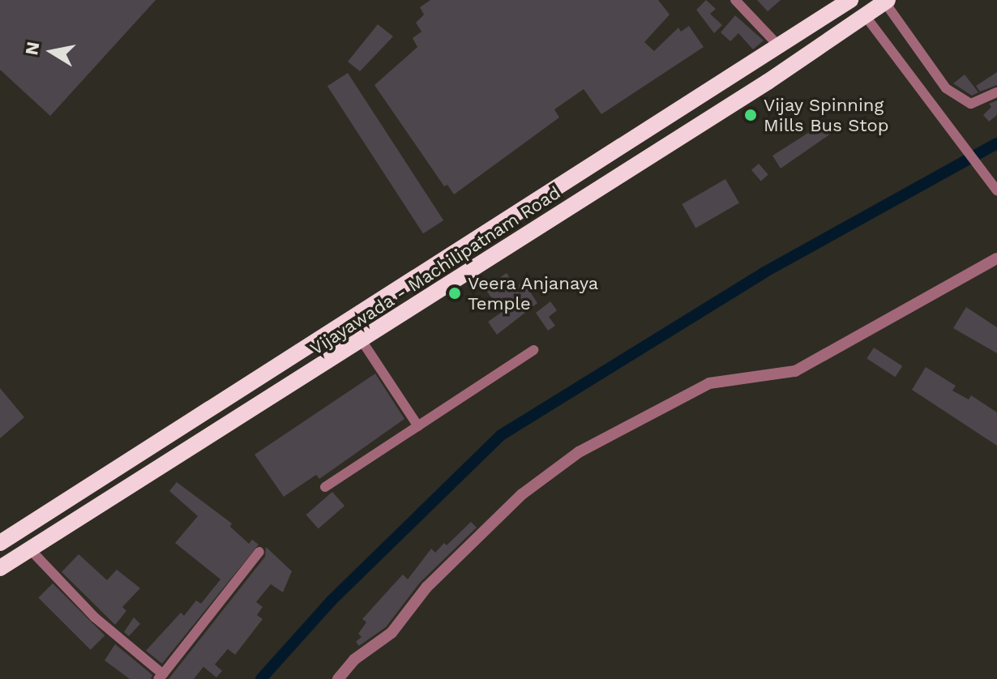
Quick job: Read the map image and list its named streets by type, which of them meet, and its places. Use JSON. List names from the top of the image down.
{
  "streets": {
    "highway": ["Vijayawada - Machilipatnam Road"]
  },
  "places": ["Vijay Spinning Mills Bus Stop", "Veera Anjanaya Temple"],
  "north": "left"
}
